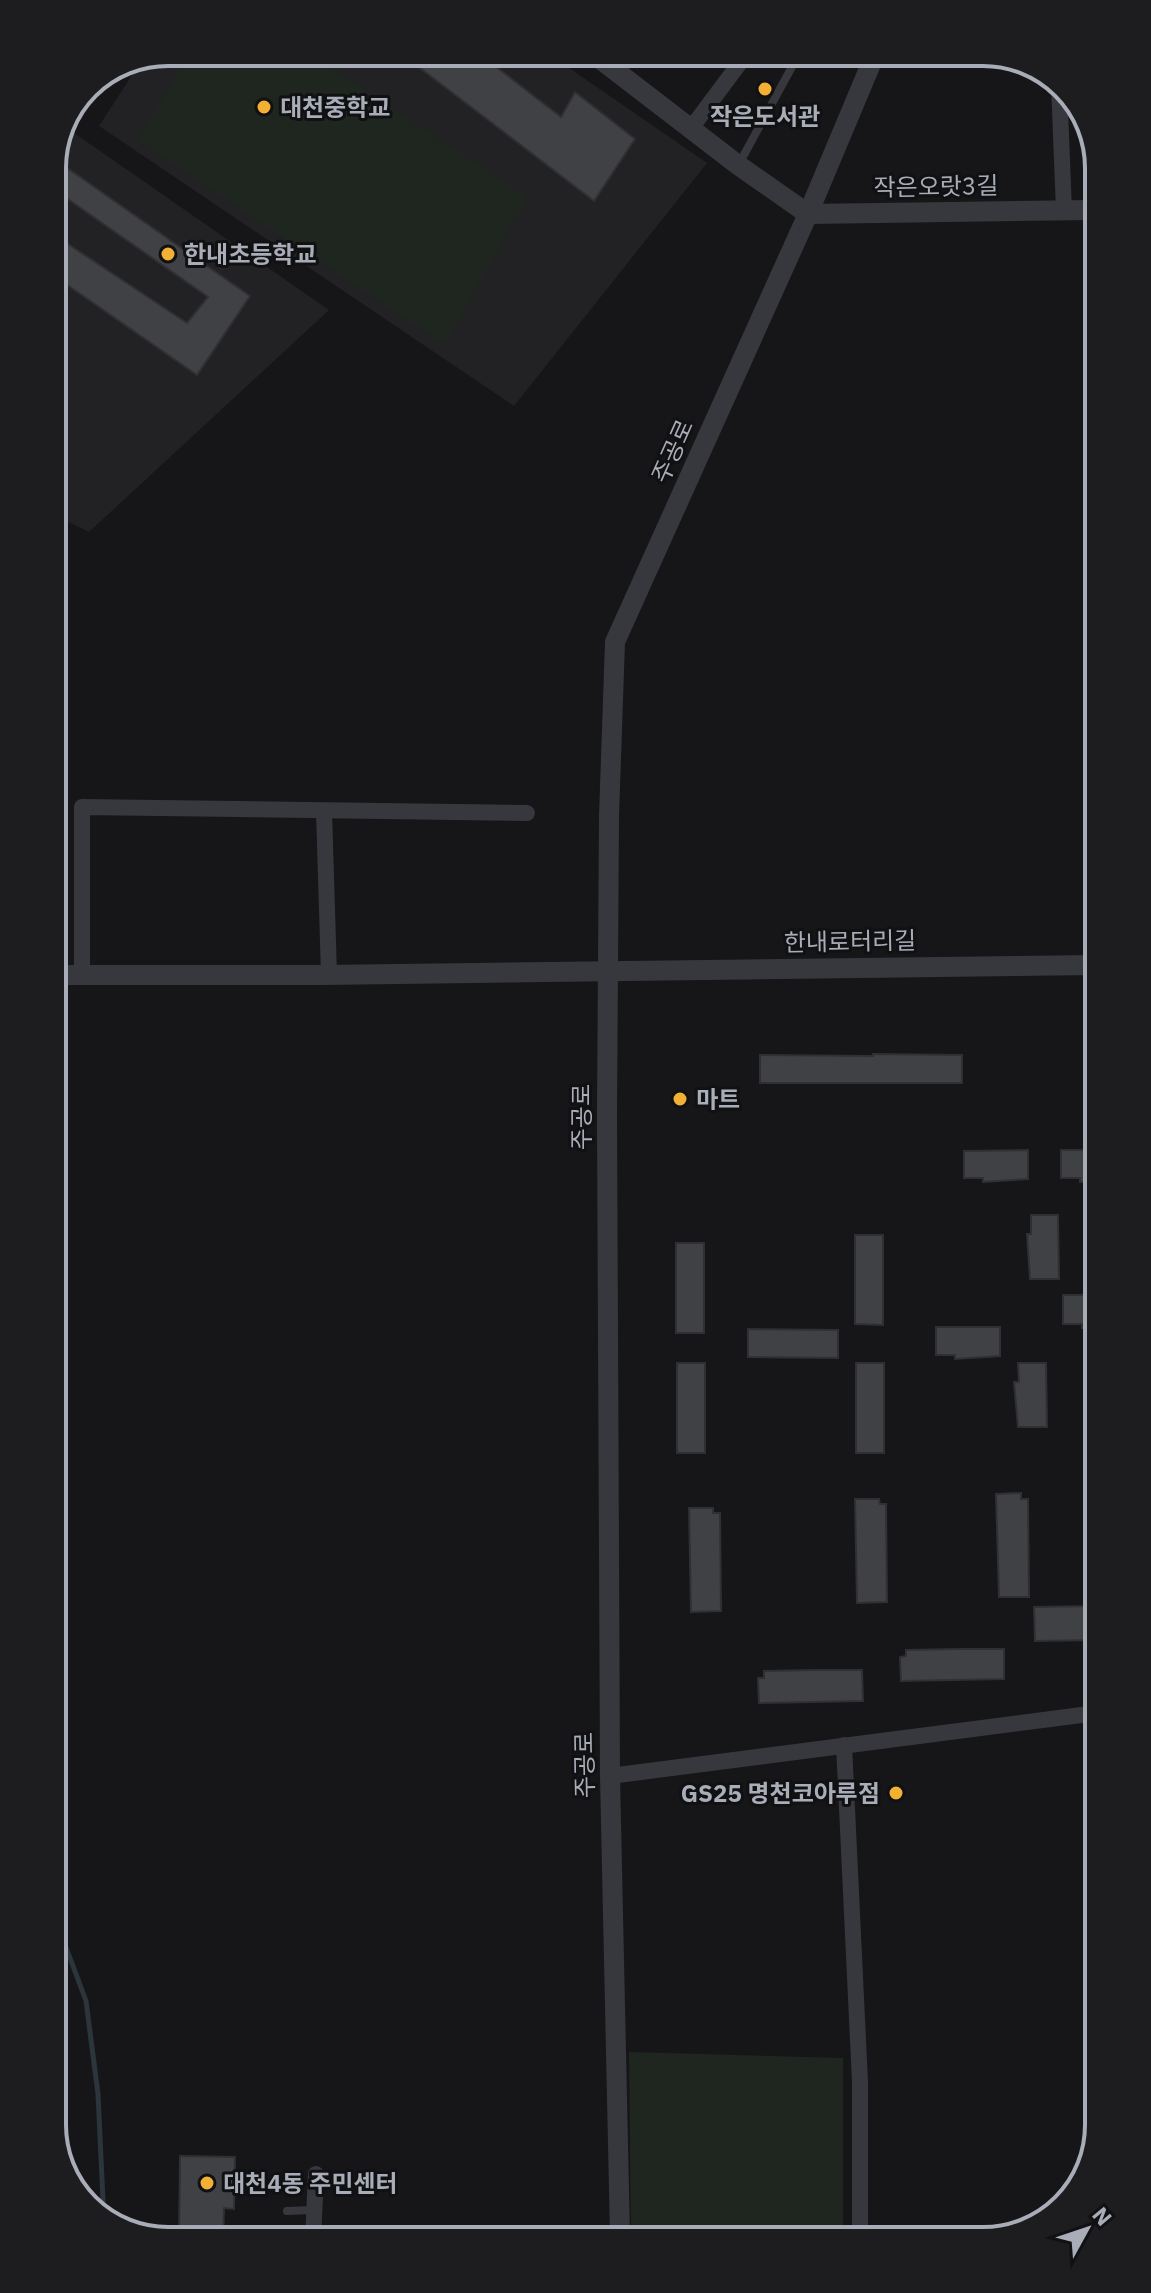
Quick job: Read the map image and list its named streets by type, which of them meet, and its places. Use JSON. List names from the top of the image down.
{
  "streets": {
    "street": ["작은오랏3길", "주공로", "한내로터리길"]
  },
  "crossings": [
    ["작은오랏3길", "주공로"],
    ["주공로", "한내로터리길"]
  ],
  "places": [
    "작은도서관",
    "대천중학교",
    "한내초등학교",
    "마트",
    "GS25 명천코아루점",
    "대천4동 주민센터"
  ],
  "north": "top right"
}
